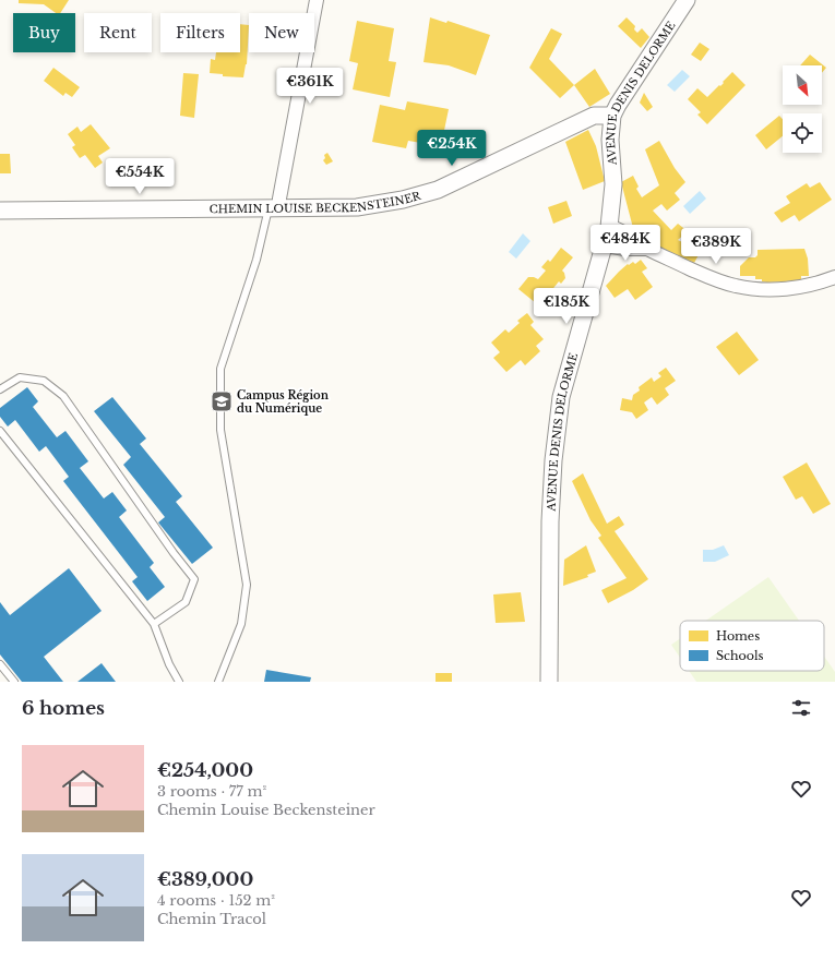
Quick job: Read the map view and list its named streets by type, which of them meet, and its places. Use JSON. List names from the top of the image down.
{
  "streets": {
    "street": ["AVENUE DENIS DELORME", "CHEMIN LOUISE BECKENSTEINER"]
  },
  "crossings": [
    ["AVENUE DENIS DELORME", "CHEMIN LOUISE BECKENSTEINER"]
  ],
  "places": {
    "school or university": ["Campus Région du Numérique"]
  },
  "legend": ["Homes", "Schools"],
  "north": "bottom right",
  "page": {
    "chip": [
      "Buy",
      "Rent",
      "Filters",
      "New"
    ],
    "price": [
      "€361K",
      "€254K",
      "€554K",
      "€484K",
      "€389K",
      "€185K"
    ],
    "heading": "6 homes",
    "list": [
      {
        "name": "€254,000",
        "note": "3 rooms · 77 m² · Chemin Louise Beckensteiner"
      },
      {
        "name": "€389,000",
        "note": "4 rooms · 152 m² · Chemin Tracol"
      }
    ]
  }
}
